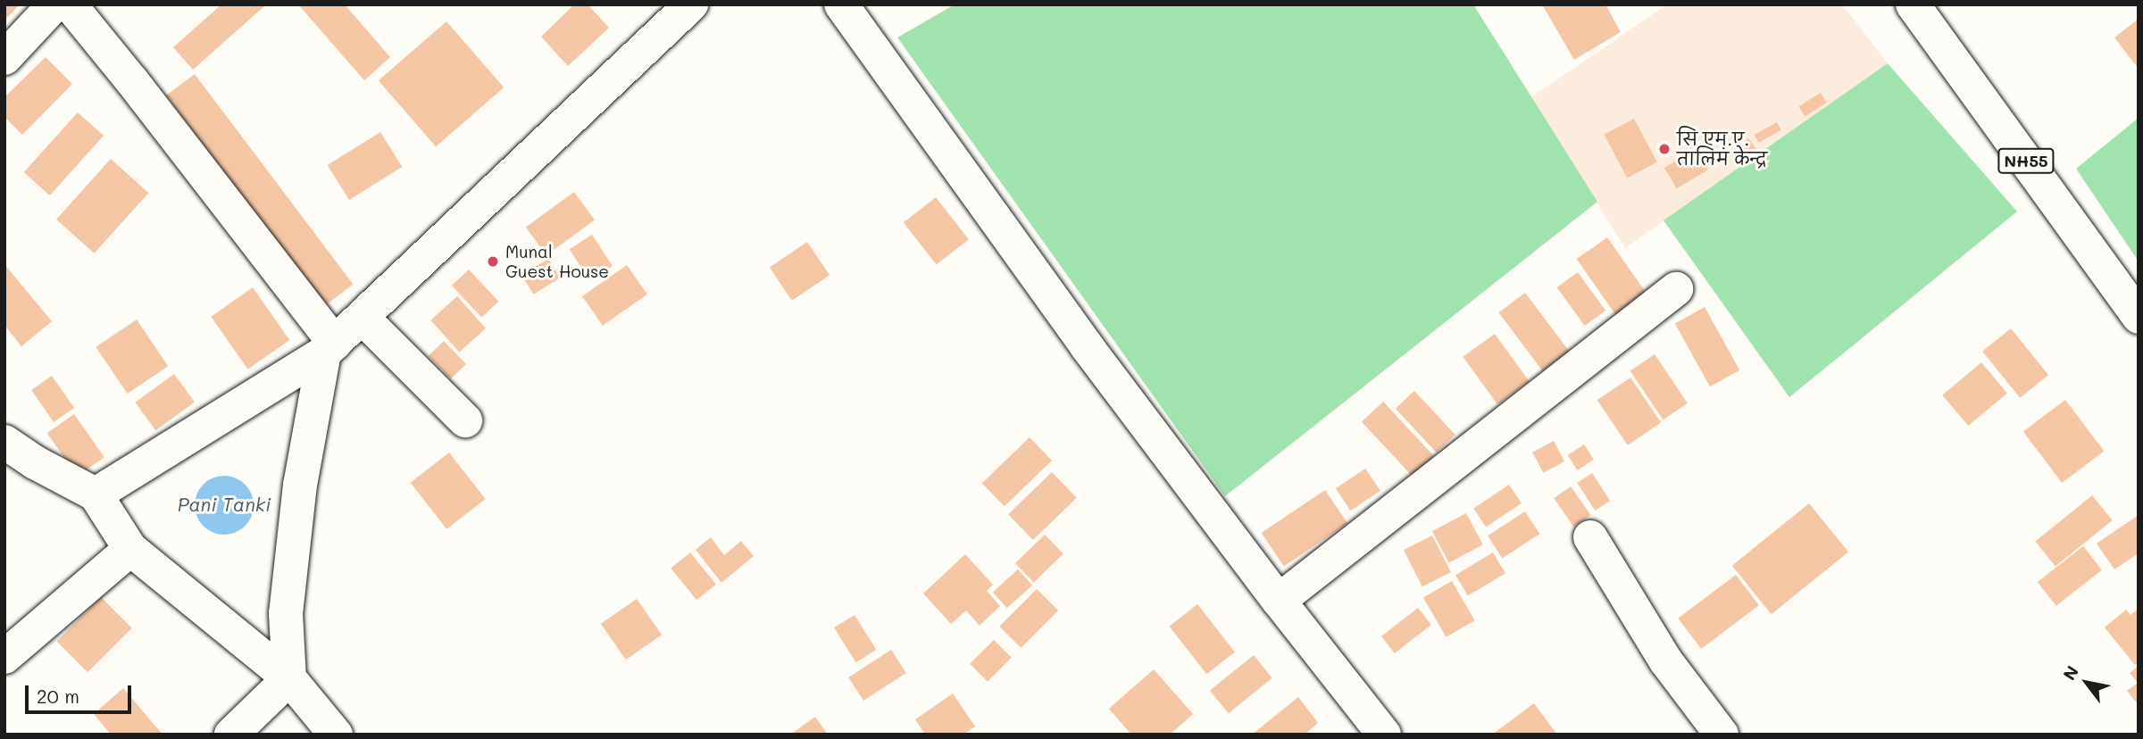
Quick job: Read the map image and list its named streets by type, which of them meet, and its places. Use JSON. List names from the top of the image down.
{
  "streets": {
    "street": ["NH55"]
  },
  "water": ["Pani Tanki"],
  "places": ["सि.एम्.ए. तालिम केन्द्र", "Munal Guest House"],
  "scale_bar": "20 m",
  "north": "top left"
}
